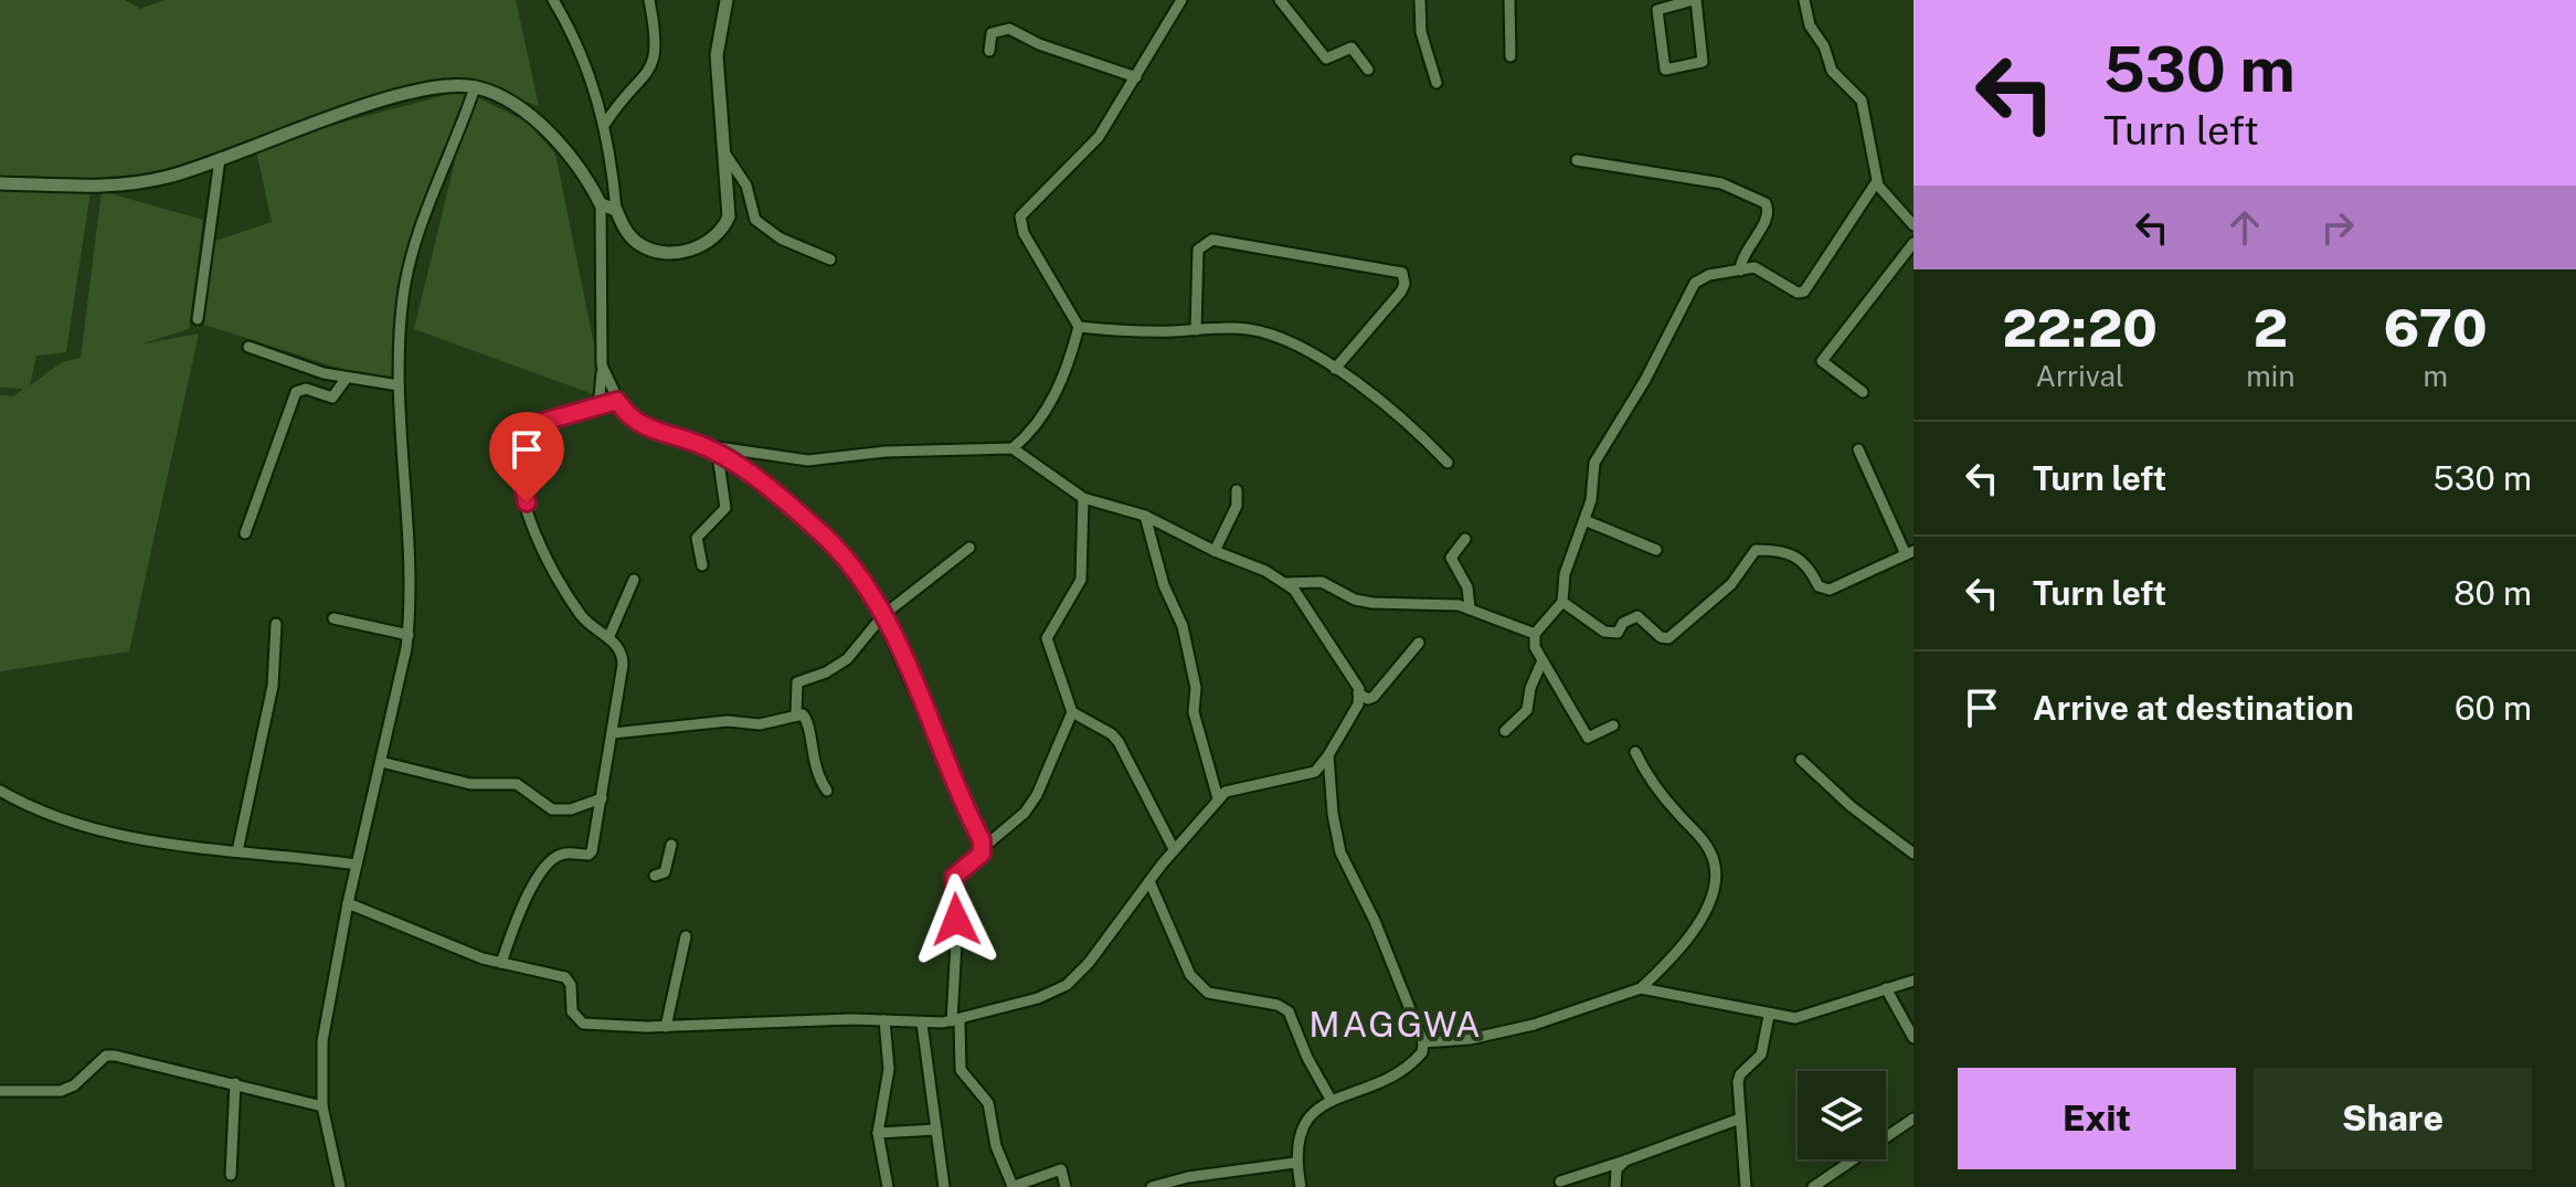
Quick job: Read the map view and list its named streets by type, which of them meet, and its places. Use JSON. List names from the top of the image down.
{
  "districts": ["MAGGWA"],
  "page": {
    "turn": ["530 m", "Turn left"],
    "eta": [
      "22:20",
      "Arrival",
      "2",
      "min",
      "670",
      "m"
    ],
    "list": [
      {
        "name": "Turn left",
        "value": "530 m"
      },
      {
        "name": "Turn left",
        "value": "80 m"
      },
      {
        "name": "Arrive at destination",
        "value": "60 m"
      }
    ],
    "buttons": ["Exit", "Share"]
  }
}
